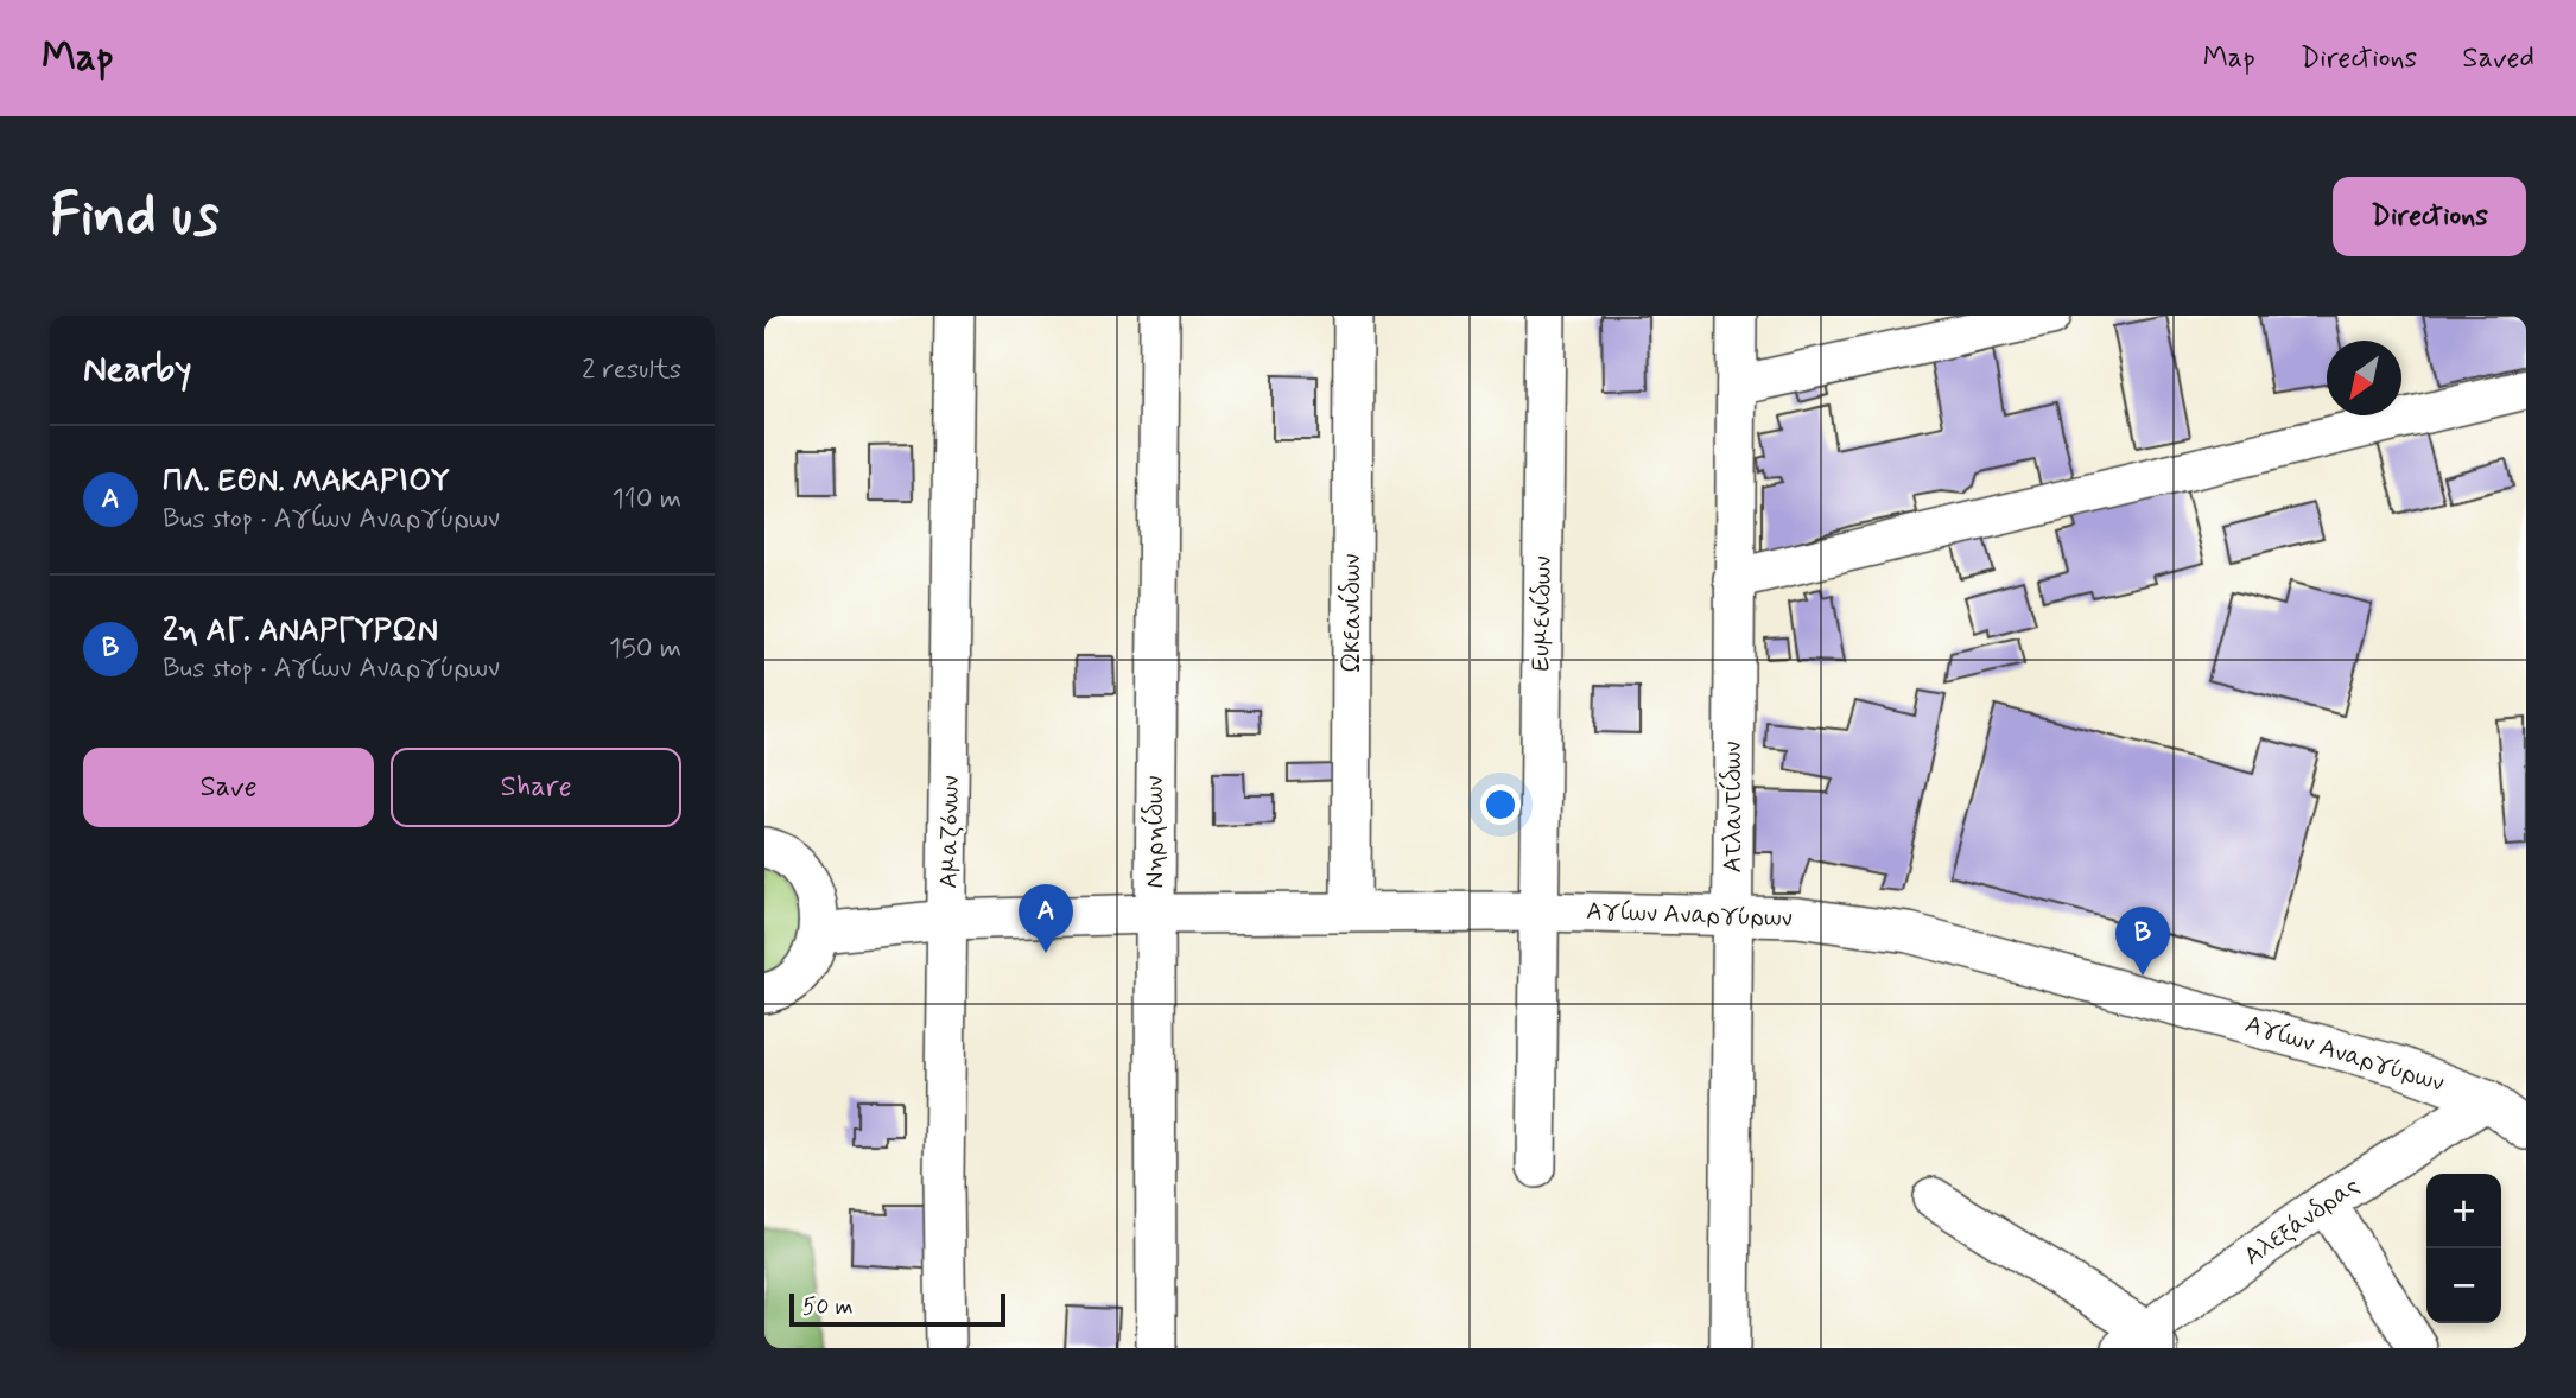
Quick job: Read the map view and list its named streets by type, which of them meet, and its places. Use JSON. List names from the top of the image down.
{
  "streets": {
    "street": [
      "Ωκεανίδων",
      "Ευμενίδων",
      "Ατλαντίδων",
      "Αμαζόνων",
      "Νηρηίδων",
      "Αγίων Αναργύρων",
      "Αλεξάνδρας"
    ]
  },
  "crossings": [
    ["Ωκεανίδων", "Αγίων Αναργύρων"],
    ["Ευμενίδων", "Αγίων Αναργύρων"],
    ["Ατλαντίδων", "Αγίων Αναργύρων"],
    ["Αμαζόνων", "Αγίων Αναργύρων"],
    ["Νηρηίδων", "Αγίων Αναργύρων"],
    ["Αγίων Αναργύρων", "Αλεξάνδρας"]
  ],
  "scale_bar": "50 m",
  "north": "bottom left",
  "page": {
    "header": "Map",
    "nav": ["Map", "Directions", "Saved"],
    "buttons": [
      "Directions",
      ["Save", "Share"]
    ],
    "title": "Find us",
    "heading": ["Nearby", "2 results"],
    "list": [
      {
        "mark": "A",
        "name": "ΠΛ. ΕΘΝ. ΜΑΚΑΡΙΟΥ",
        "note": "Bus stop · Αγίων Αναργύρων",
        "value": "110 m"
      },
      {
        "mark": "B",
        "name": "2η ΑΓ. ΑΝΑΡΓΥΡΩΝ",
        "note": "Bus stop · Αγίων Αναργύρων",
        "value": "150 m"
      }
    ],
    "pins": ["A", "B"],
    "map_buttons": ["+", "−"],
    "scale": "50 m"
  }
}
